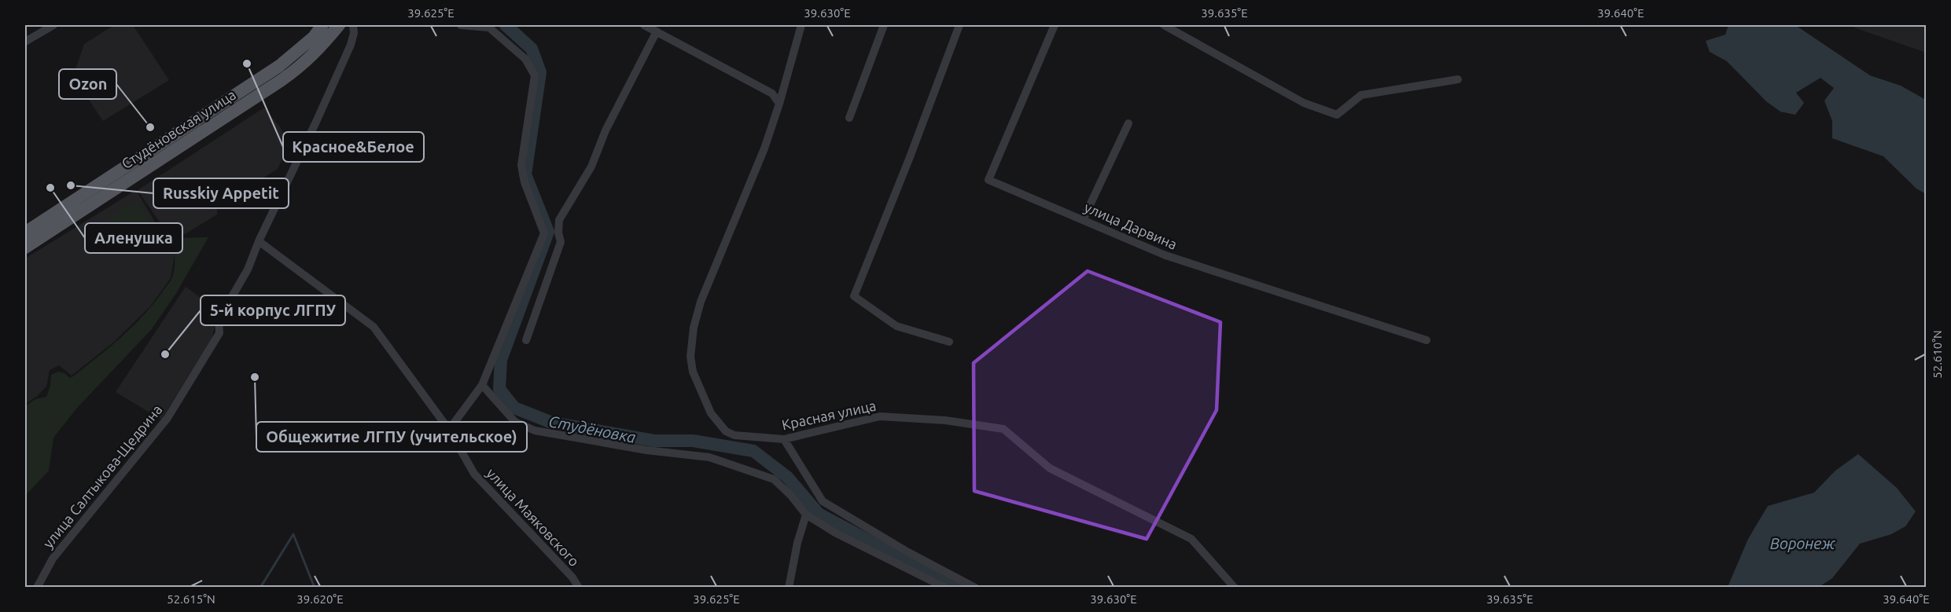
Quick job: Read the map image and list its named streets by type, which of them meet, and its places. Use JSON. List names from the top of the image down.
{
  "streets": {
    "main road": ["Студёновская улица"],
    "street": [
      "улица Дарвина",
      "Красная улица",
      "улица Салтыкова-Щедрина",
      "улица Маяковского"
    ]
  },
  "crossings": [
    ["улица Салтыкова-Щедрина", "улица Маяковского"]
  ],
  "water": ["Студёновка", "Воронеж"],
  "places": [
    "Красное&Белое",
    "Ozon",
    "Russkiy Appetit",
    "Аленушка",
    "5-й корпус ЛГПУ",
    "Общежитие ЛГПУ (учительское)"
  ],
  "coordinates": [
    "39.625°E",
    "39.630°E",
    "39.635°E",
    "39.640°E",
    "52.610°N",
    "52.615°N",
    "39.620°E"
  ]
}
